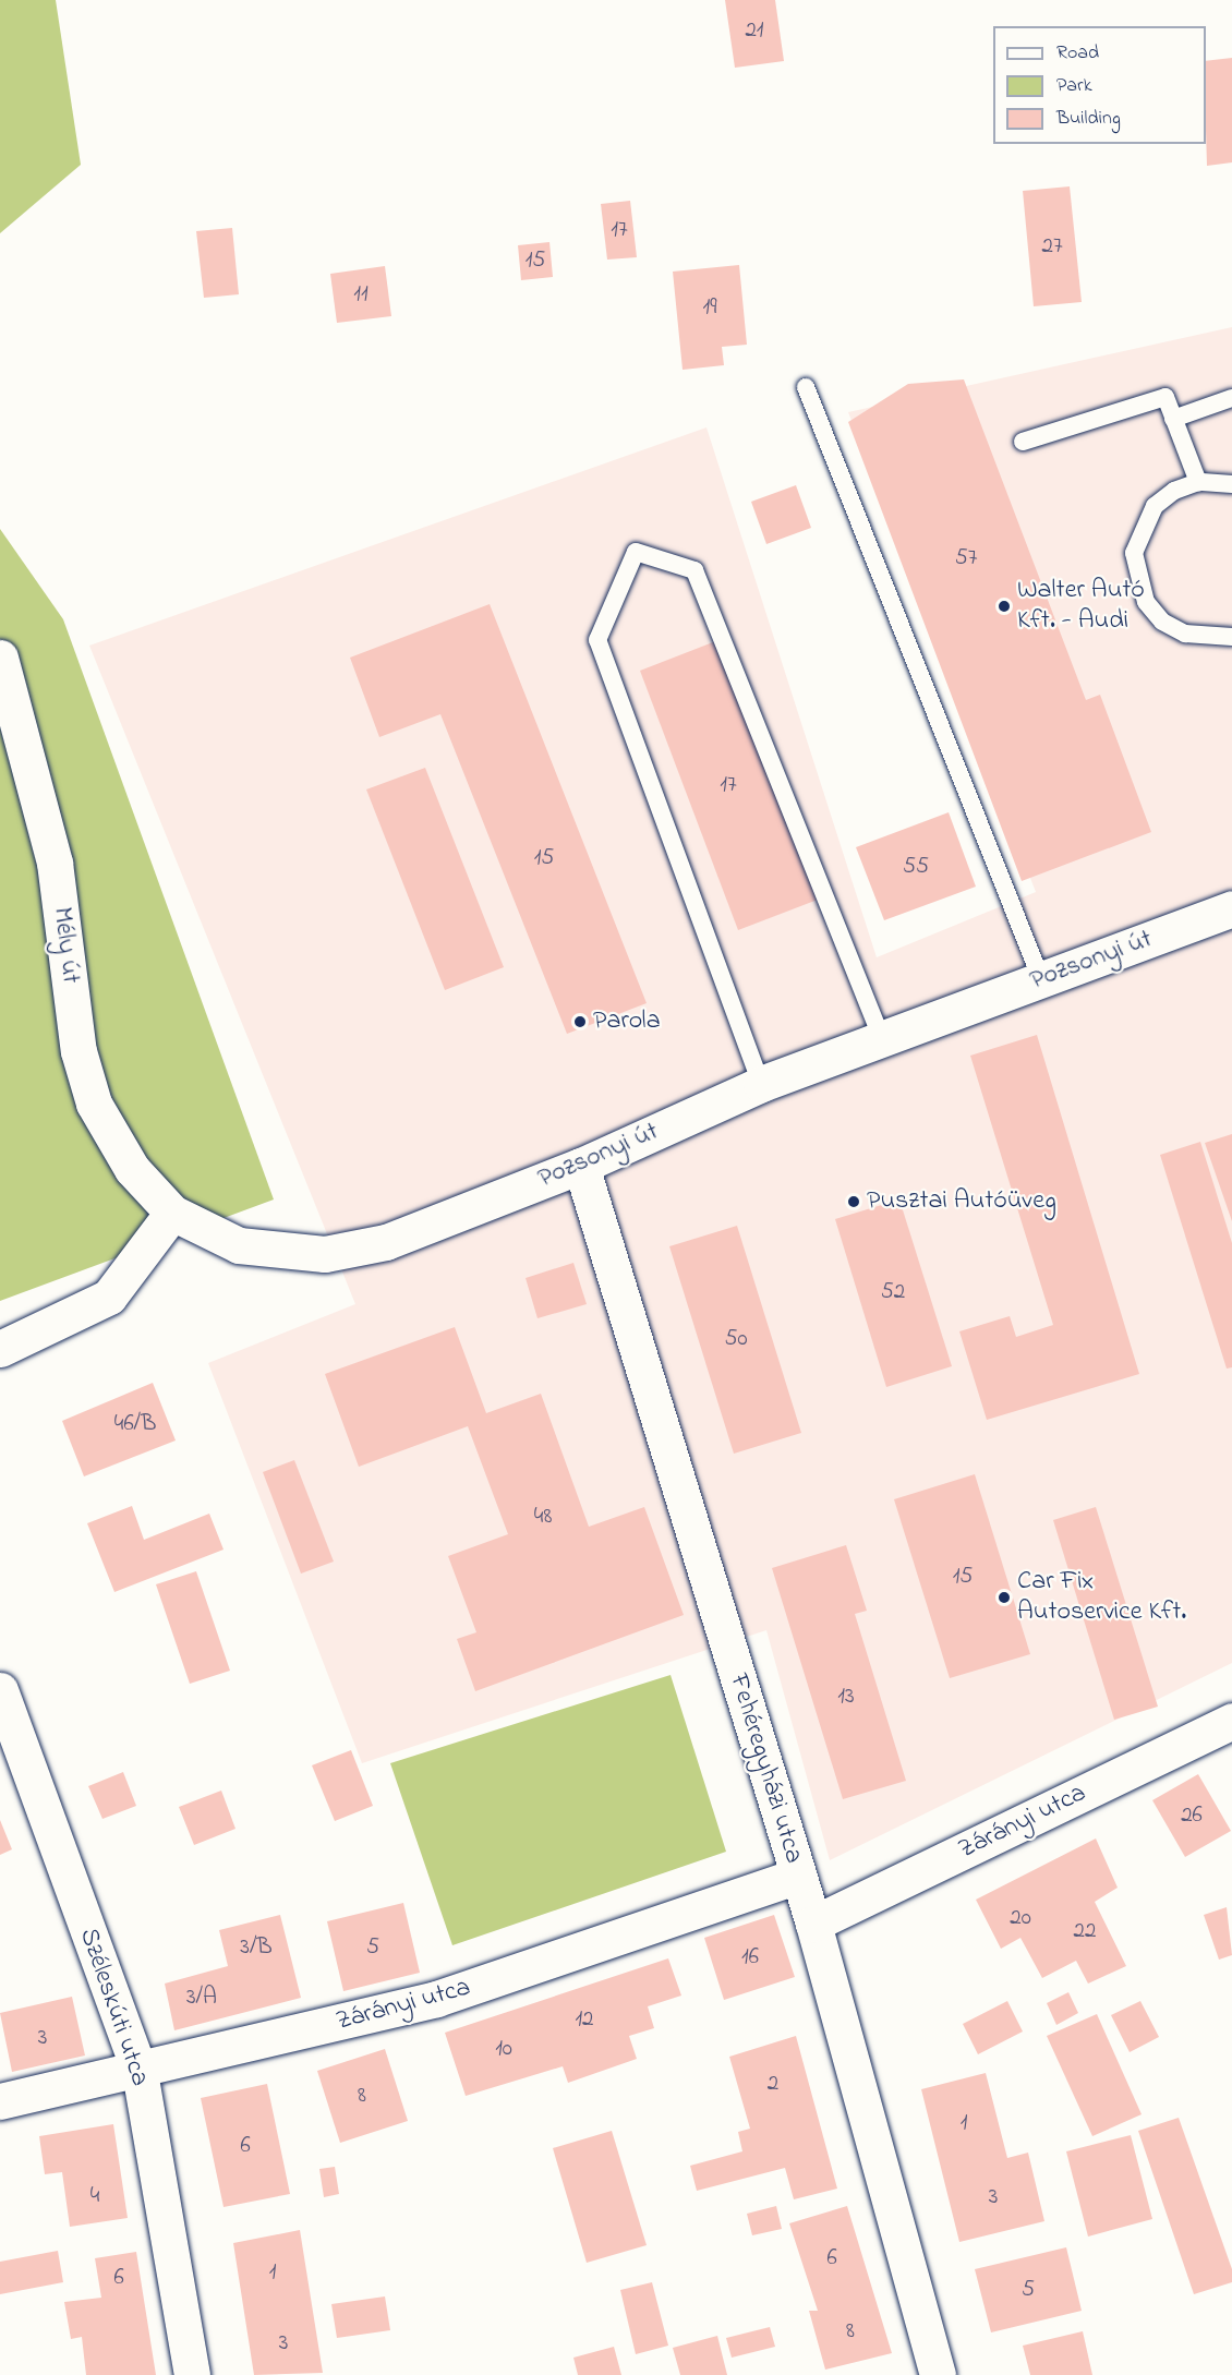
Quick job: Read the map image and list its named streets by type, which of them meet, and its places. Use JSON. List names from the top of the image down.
{
  "streets": {
    "street": [
      "Mély út",
      "Pozsonyi út",
      "Fehéregyházi utca",
      "Zárányi utca",
      "Széleskúti utca"
    ]
  },
  "crossings": [
    ["Mély út", "Pozsonyi út"],
    ["Pozsonyi út", "Fehéregyházi utca"],
    ["Fehéregyházi utca", "Zárányi utca"],
    ["Zárányi utca", "Széleskúti utca"]
  ],
  "places": [
    "Walter Autó Kft. - Audi",
    "Parola",
    "Pusztai Autóüveg",
    "Car Fix Autoservice Kft."
  ],
  "house_numbers": [
    "21",
    "17",
    "27",
    "15",
    "11",
    "19",
    "57",
    "17",
    "15",
    "55",
    "52",
    "50",
    "46/B",
    "48",
    "15",
    "13",
    "26",
    "20",
    "22",
    "3/B",
    "5",
    "16",
    "3/A",
    "12",
    "3",
    "10",
    "2",
    "8",
    "1",
    "6",
    "4",
    "3",
    "6",
    "1",
    "6",
    "5",
    "8",
    "3"
  ],
  "legend": ["Road", "Park", "Building"]
}
